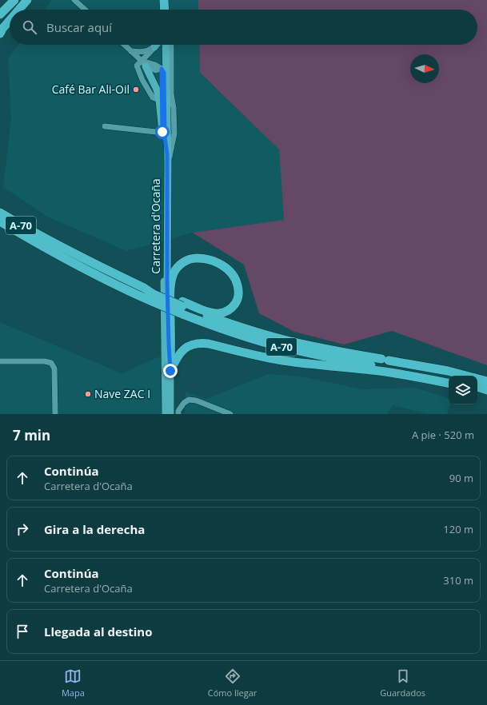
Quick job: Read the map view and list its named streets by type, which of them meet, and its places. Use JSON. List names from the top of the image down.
{
  "streets": {
    "highway": ["A-70"],
    "main road": ["Carretera d'Ocaña"]
  },
  "places": ["Café Bar Ali-Oil", "Nave ZAC I"],
  "north": "right",
  "page": {
    "search": "Buscar aquí",
    "heading": ["7 min", "A pie · 520 m"],
    "list": [
      ["Continúa", "Carretera d'Ocaña", "90 m"],
      ["Gira a la derecha", "120 m"],
      ["Continúa", "Carretera d'Ocaña", "310 m"],
      "Llegada al destino"
    ],
    "nav": ["Mapa", "Cómo llegar", "Guardados"]
  }
}
